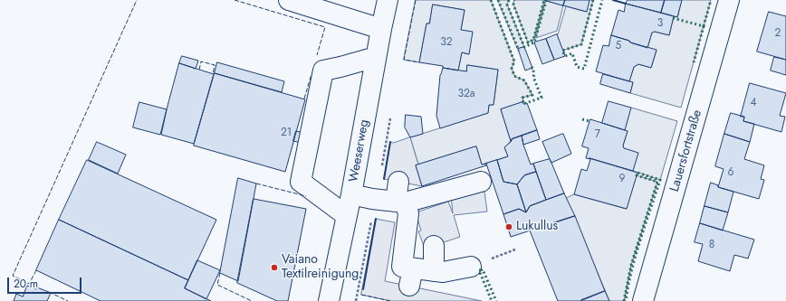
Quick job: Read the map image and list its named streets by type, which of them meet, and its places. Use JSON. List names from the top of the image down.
{
  "streets": {
    "street": ["Weeserweg", "Lauersfortstraße"]
  },
  "places": ["Lukullus", "Vaiano Textilreinigung"],
  "house_numbers": [
    "3",
    "2",
    "32",
    "5",
    "32a",
    "4",
    "21",
    "7",
    "6",
    "9",
    "8"
  ],
  "scale_bar": "20 m"
}
